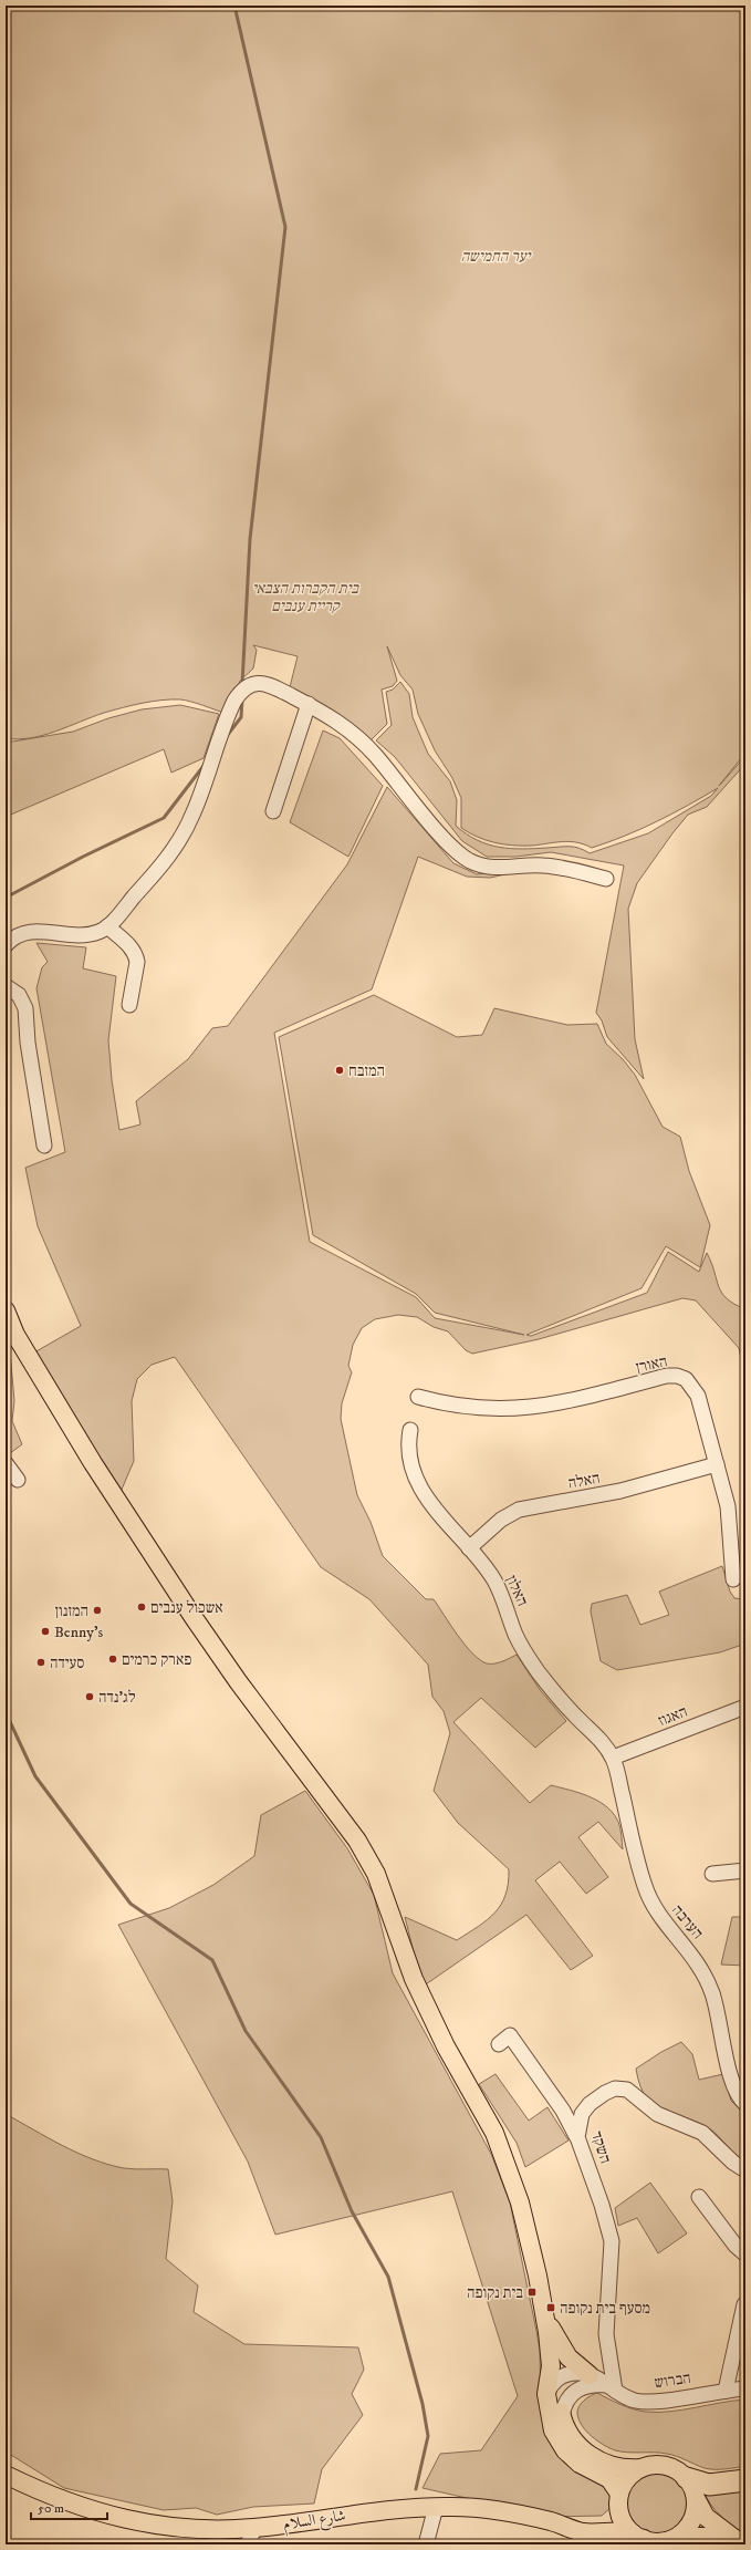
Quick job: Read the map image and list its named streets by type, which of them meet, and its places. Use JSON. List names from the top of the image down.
{
  "streets": {
    "main road": ["شارع السلام"],
    "street": [
      "האורן",
      "האלה",
      "האלון",
      "האגוז",
      "הערבה",
      "השקד",
      "הברוש"
    ]
  },
  "crossings": [
    ["האורן", "האלה"],
    ["האלה", "האלון"],
    ["האלון", "האגוז"],
    ["האלון", "הערבה"],
    ["האגוז", "הערבה"],
    ["השקד", "הברוש"]
  ],
  "parks": ["יער החמישה", "בית הקברות הצבאי קריית ענבים"],
  "places": {
    "other": [
      "המזבח",
      "אשכול ענבים",
      "המזנון",
      "Benny's",
      "פארק כרמים",
      "סעידה",
      "לג'נדה"
    ],
    "transit": ["בית נקופה", "מסעף בית נקופה"]
  },
  "scale_bar": "50 m"
}
